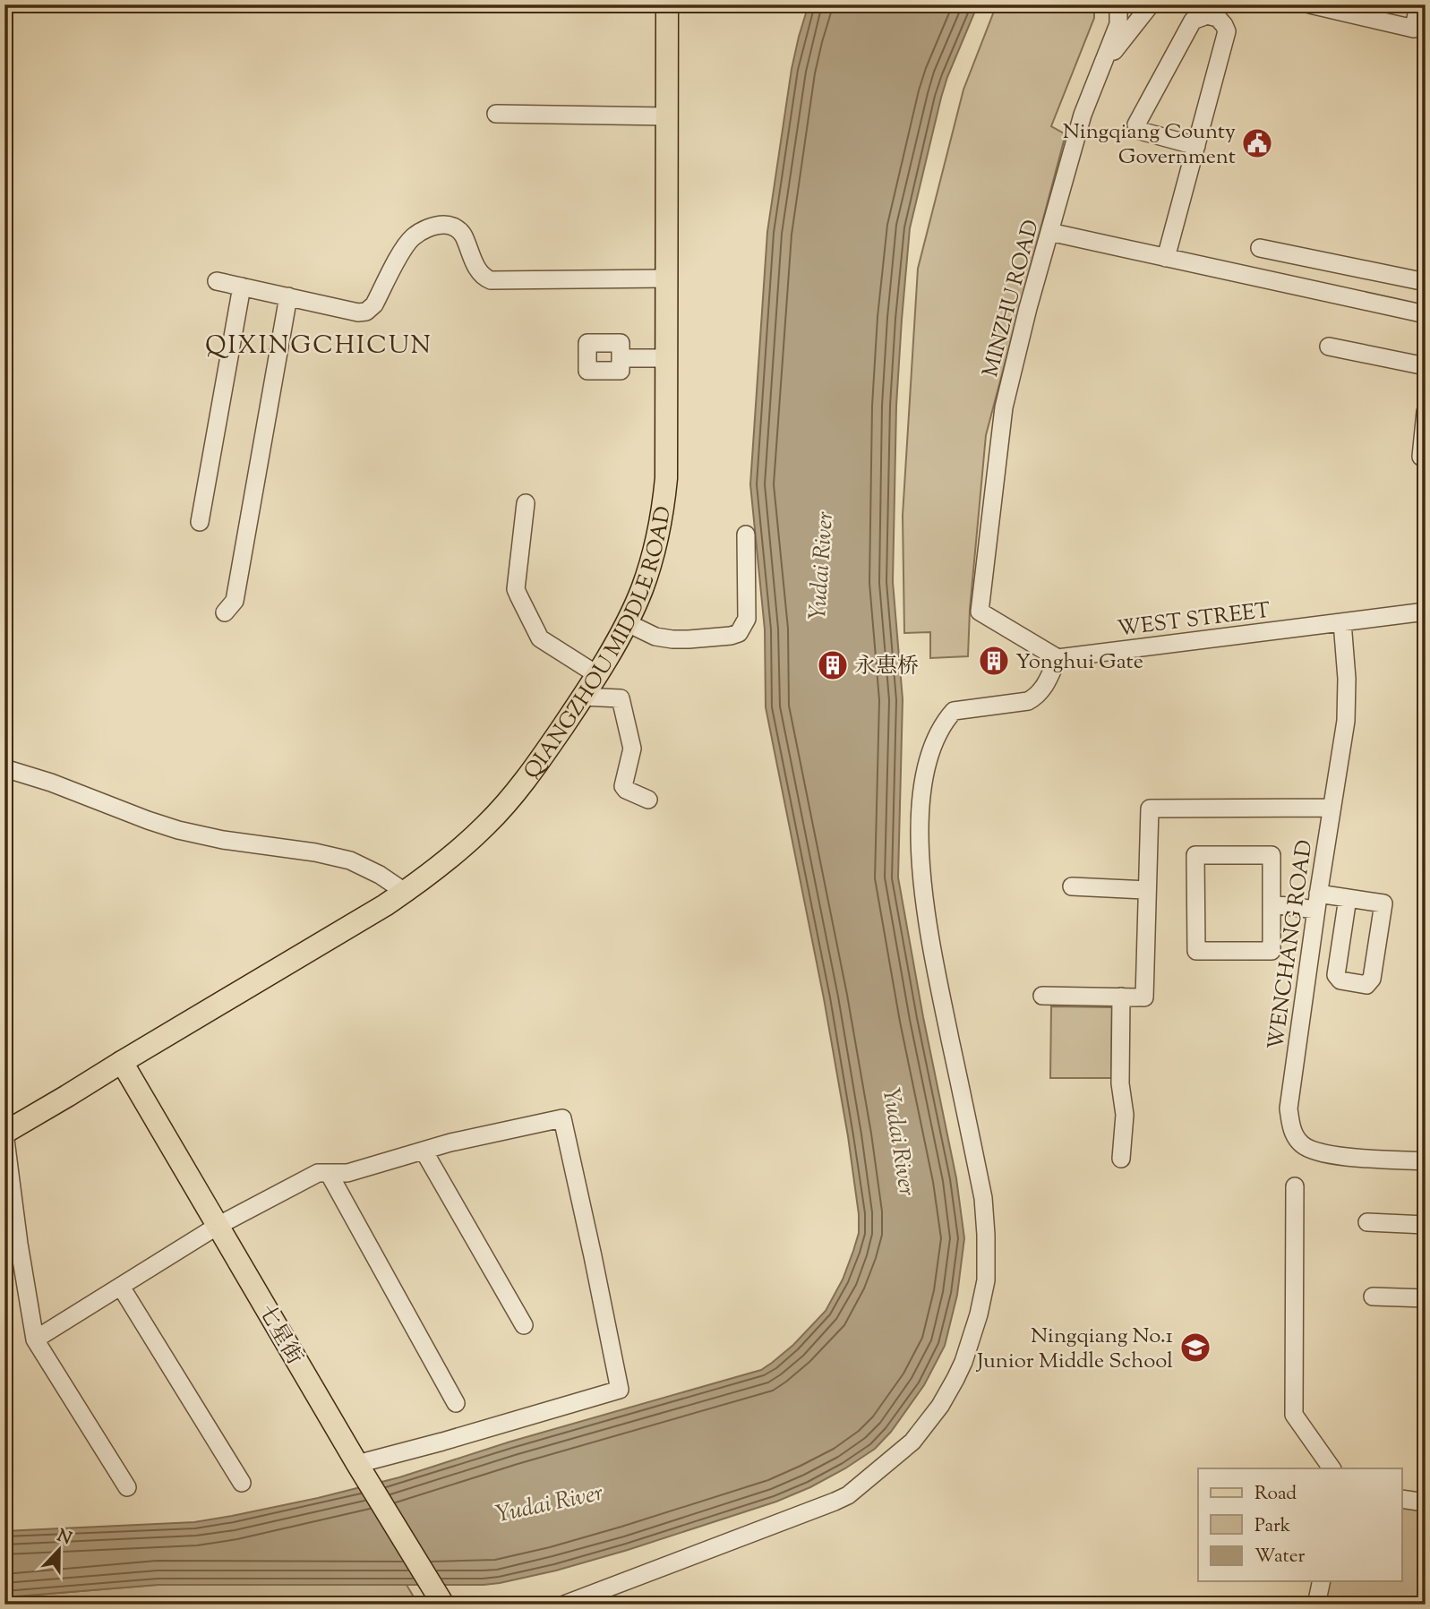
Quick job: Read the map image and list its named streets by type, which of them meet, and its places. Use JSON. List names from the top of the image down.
{
  "streets": {
    "main road": ["QIANGZHOU MIDDLE ROAD", "七星街"],
    "street": ["MINZHU ROAD", "WEST STREET", "WENCHANG ROAD"]
  },
  "crossings": [
    ["MINZHU ROAD", "WEST STREET"],
    ["WEST STREET", "WENCHANG ROAD"],
    ["QIANGZHOU MIDDLE ROAD", "七星街"]
  ],
  "districts": ["QIXINGCHICUN"],
  "water": ["Yudai River"],
  "places": {
    "public building": ["Ningqiang County Government"],
    "building": ["Yonghui Gate", "永惠桥"],
    "school or university": ["Ningqiang No.1 Junior Middle School"]
  },
  "legend": ["Road", "Park", "Water"],
  "north": "top"
}
